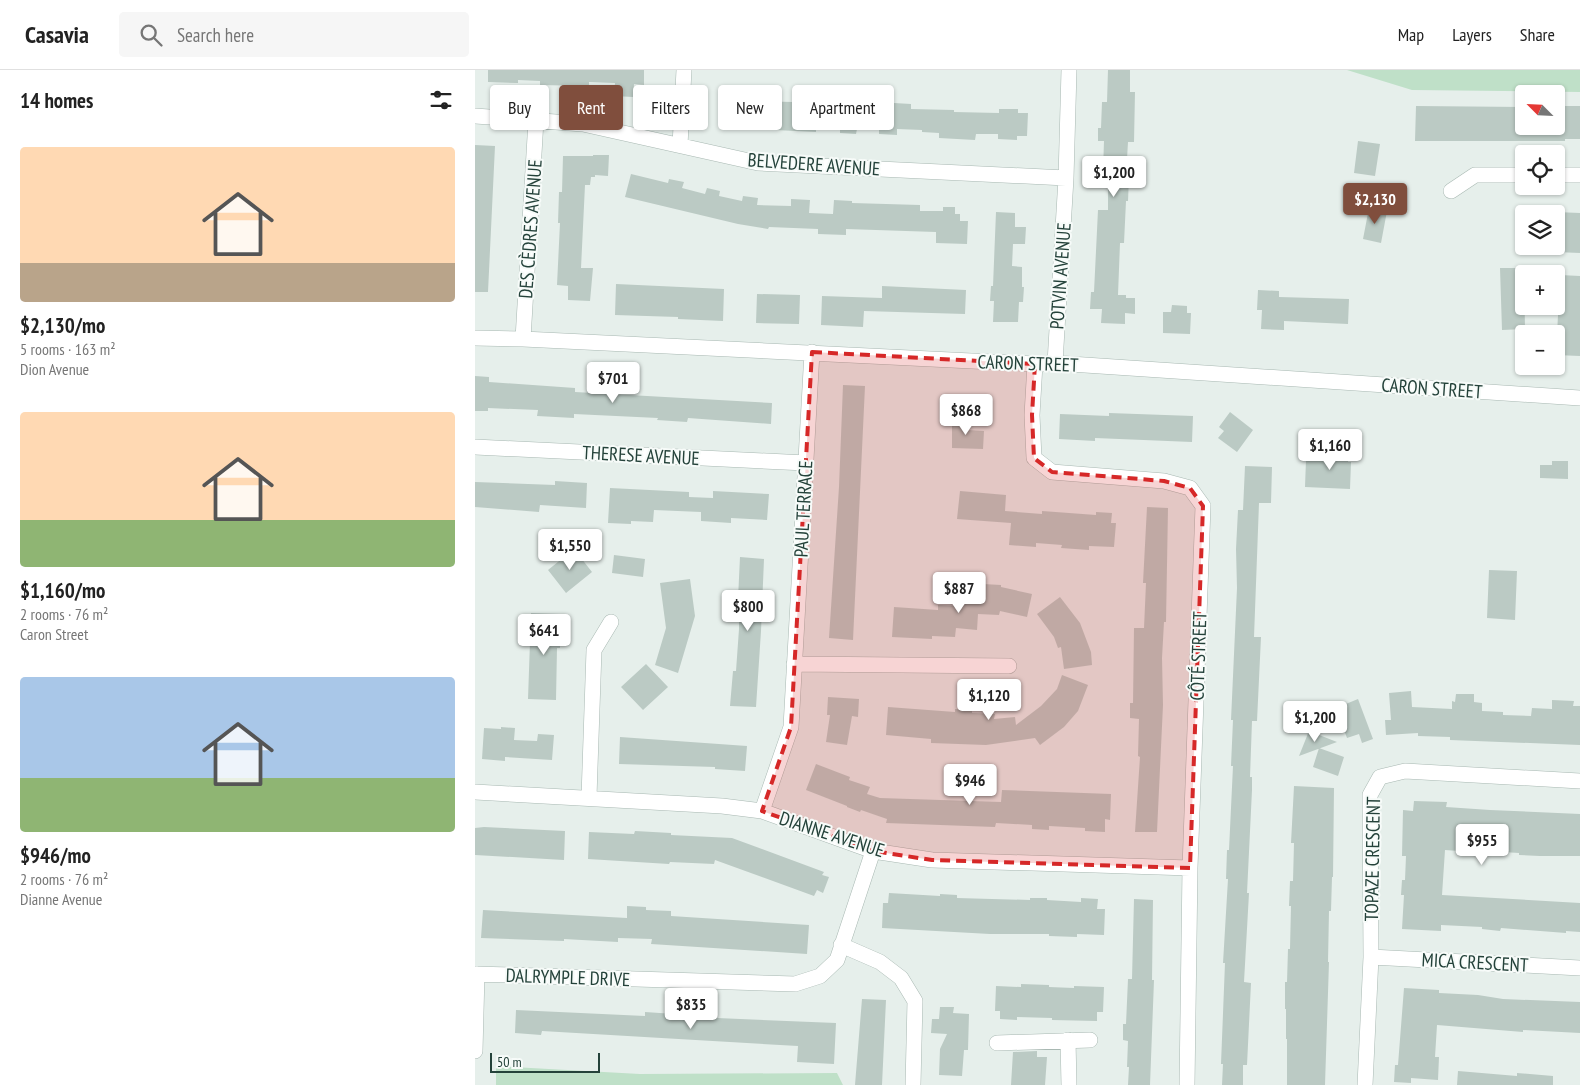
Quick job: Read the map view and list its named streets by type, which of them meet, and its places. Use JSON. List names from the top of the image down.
{
  "streets": {
    "street": [
      "BELVEDERE AVENUE",
      "DES CÈDRES AVENUE",
      "POTVIN AVENUE",
      "CARON STREET",
      "THERESE AVENUE",
      "PAUL TERRACE",
      "CÔTÉ STREET",
      "DIANNE AVENUE",
      "TOPAZE CRESCENT",
      "MICA CRESCENT",
      "DALRYMPLE DRIVE"
    ]
  },
  "crossings": [
    ["BELVEDERE AVENUE", "POTVIN AVENUE"],
    ["DES CÈDRES AVENUE", "CARON STREET"],
    ["POTVIN AVENUE", "CARON STREET"],
    ["CARON STREET", "PAUL TERRACE"],
    ["CARON STREET", "CÔTÉ STREET"],
    ["THERESE AVENUE", "PAUL TERRACE"],
    ["PAUL TERRACE", "DIANNE AVENUE"],
    ["CÔTÉ STREET", "DIANNE AVENUE"],
    ["DIANNE AVENUE", "DALRYMPLE DRIVE"],
    ["TOPAZE CRESCENT", "MICA CRESCENT"]
  ],
  "scale_bar": "50 m",
  "north": "top left",
  "page": {
    "header": "Casavia",
    "search": "Search here",
    "nav": ["Map", "Layers", "Share"],
    "heading": "14 homes",
    "map_buttons": ["+", "−"],
    "chip": [
      "Buy",
      "Rent",
      "Filters",
      "New",
      "Apartment"
    ],
    "list": [
      {
        "name": "$2,130/mo",
        "note": "5 rooms · 163 m² · Dion Avenue"
      },
      {
        "name": "$1,160/mo",
        "note": "2 rooms · 76 m² · Caron Street"
      },
      {
        "name": "$946/mo",
        "note": "2 rooms · 76 m² · Dianne Avenue"
      }
    ],
    "price": [
      "$1,200",
      "$2,130",
      "$701",
      "$868",
      "$1,160",
      "$1,550",
      "$887",
      "$800",
      "$641",
      "$1,120",
      "$1,200",
      "$946",
      "$955",
      "$835"
    ],
    "scale": "50 m"
  }
}
